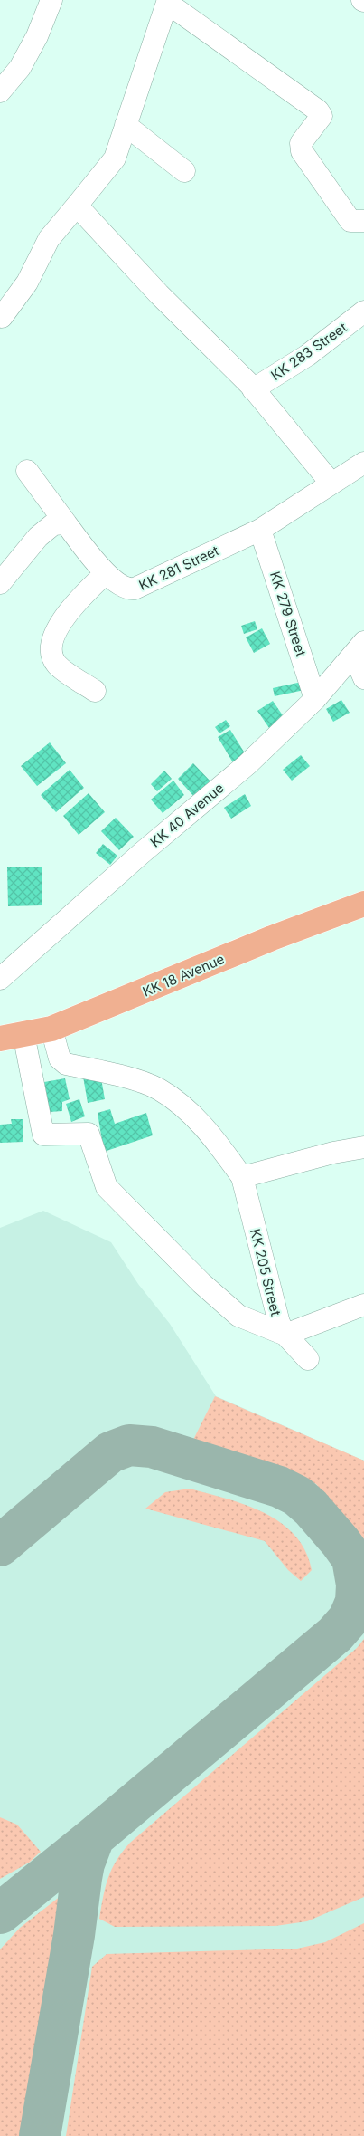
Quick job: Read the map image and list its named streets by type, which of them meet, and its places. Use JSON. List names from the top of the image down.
{
  "streets": {
    "main road": ["KK 18 Avenue"],
    "street": [
      "KK 283 Street",
      "KK 281 Street",
      "KK 279 Street",
      "KK 40 Avenue",
      "KK 205 Street"
    ]
  },
  "crossings": [
    ["KK 281 Street", "KK 279 Street"],
    ["KK 279 Street", "KK 40 Avenue"],
    ["KK 18 Avenue", "KK 205 Street"]
  ]
}
